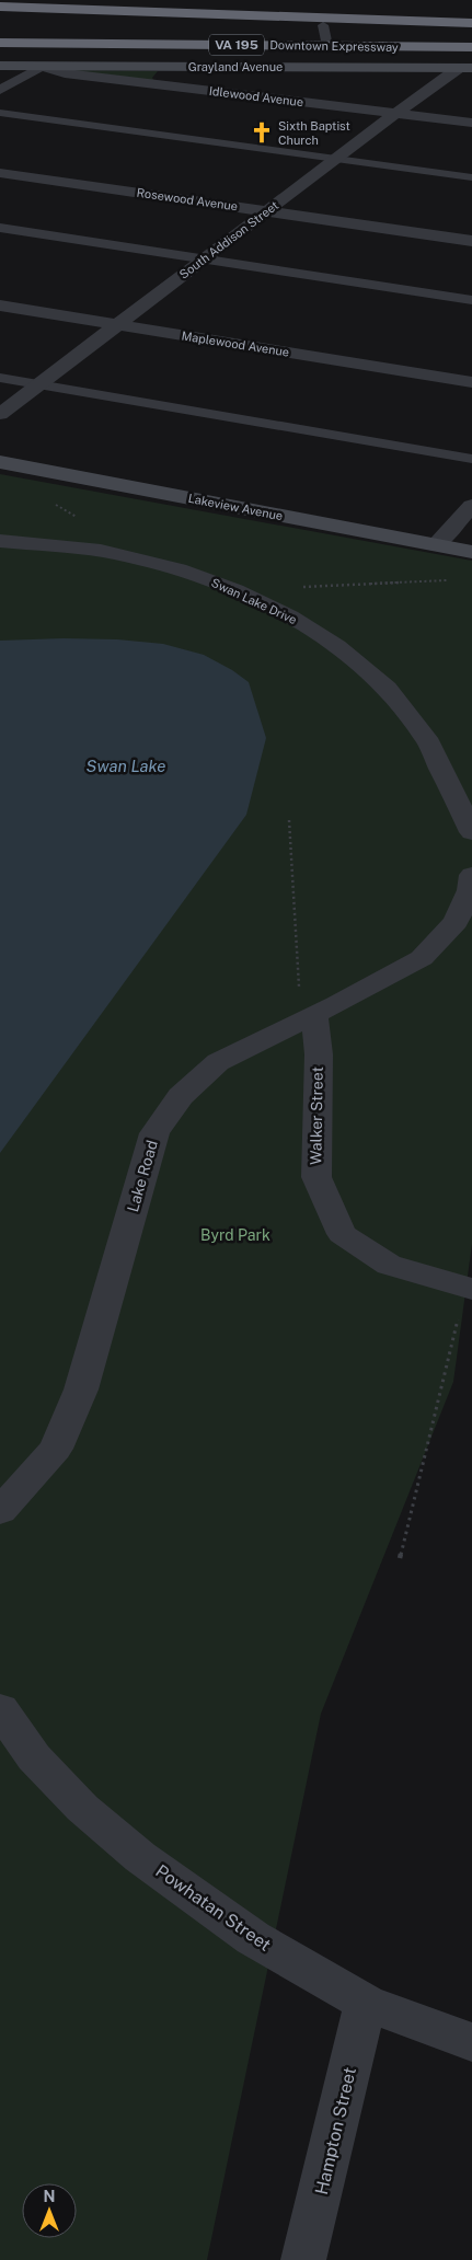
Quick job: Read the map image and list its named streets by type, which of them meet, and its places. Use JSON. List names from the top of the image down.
{
  "streets": {
    "highway": ["VA 195", "Downtown Expressway"],
    "street": [
      "Grayland Avenue",
      "Idlewood Avenue",
      "Rosewood Avenue",
      "South Addison Street",
      "Maplewood Avenue",
      "Lakeview Avenue",
      "Swan Lake Drive",
      "Walker Street",
      "Lake Road",
      "Powhatan Street",
      "Hampton Street"
    ]
  },
  "crossings": [
    ["Grayland Avenue", "Idlewood Avenue"],
    ["Grayland Avenue", "South Addison Street"],
    ["Idlewood Avenue", "South Addison Street"],
    ["Rosewood Avenue", "South Addison Street"],
    ["South Addison Street", "Maplewood Avenue"],
    ["Walker Street", "Lake Road"],
    ["Powhatan Street", "Hampton Street"]
  ],
  "water": ["Swan Lake"],
  "parks": ["Byrd Park"],
  "places": {
    "church": ["Sixth Baptist Church"]
  },
  "north": "top"
}
